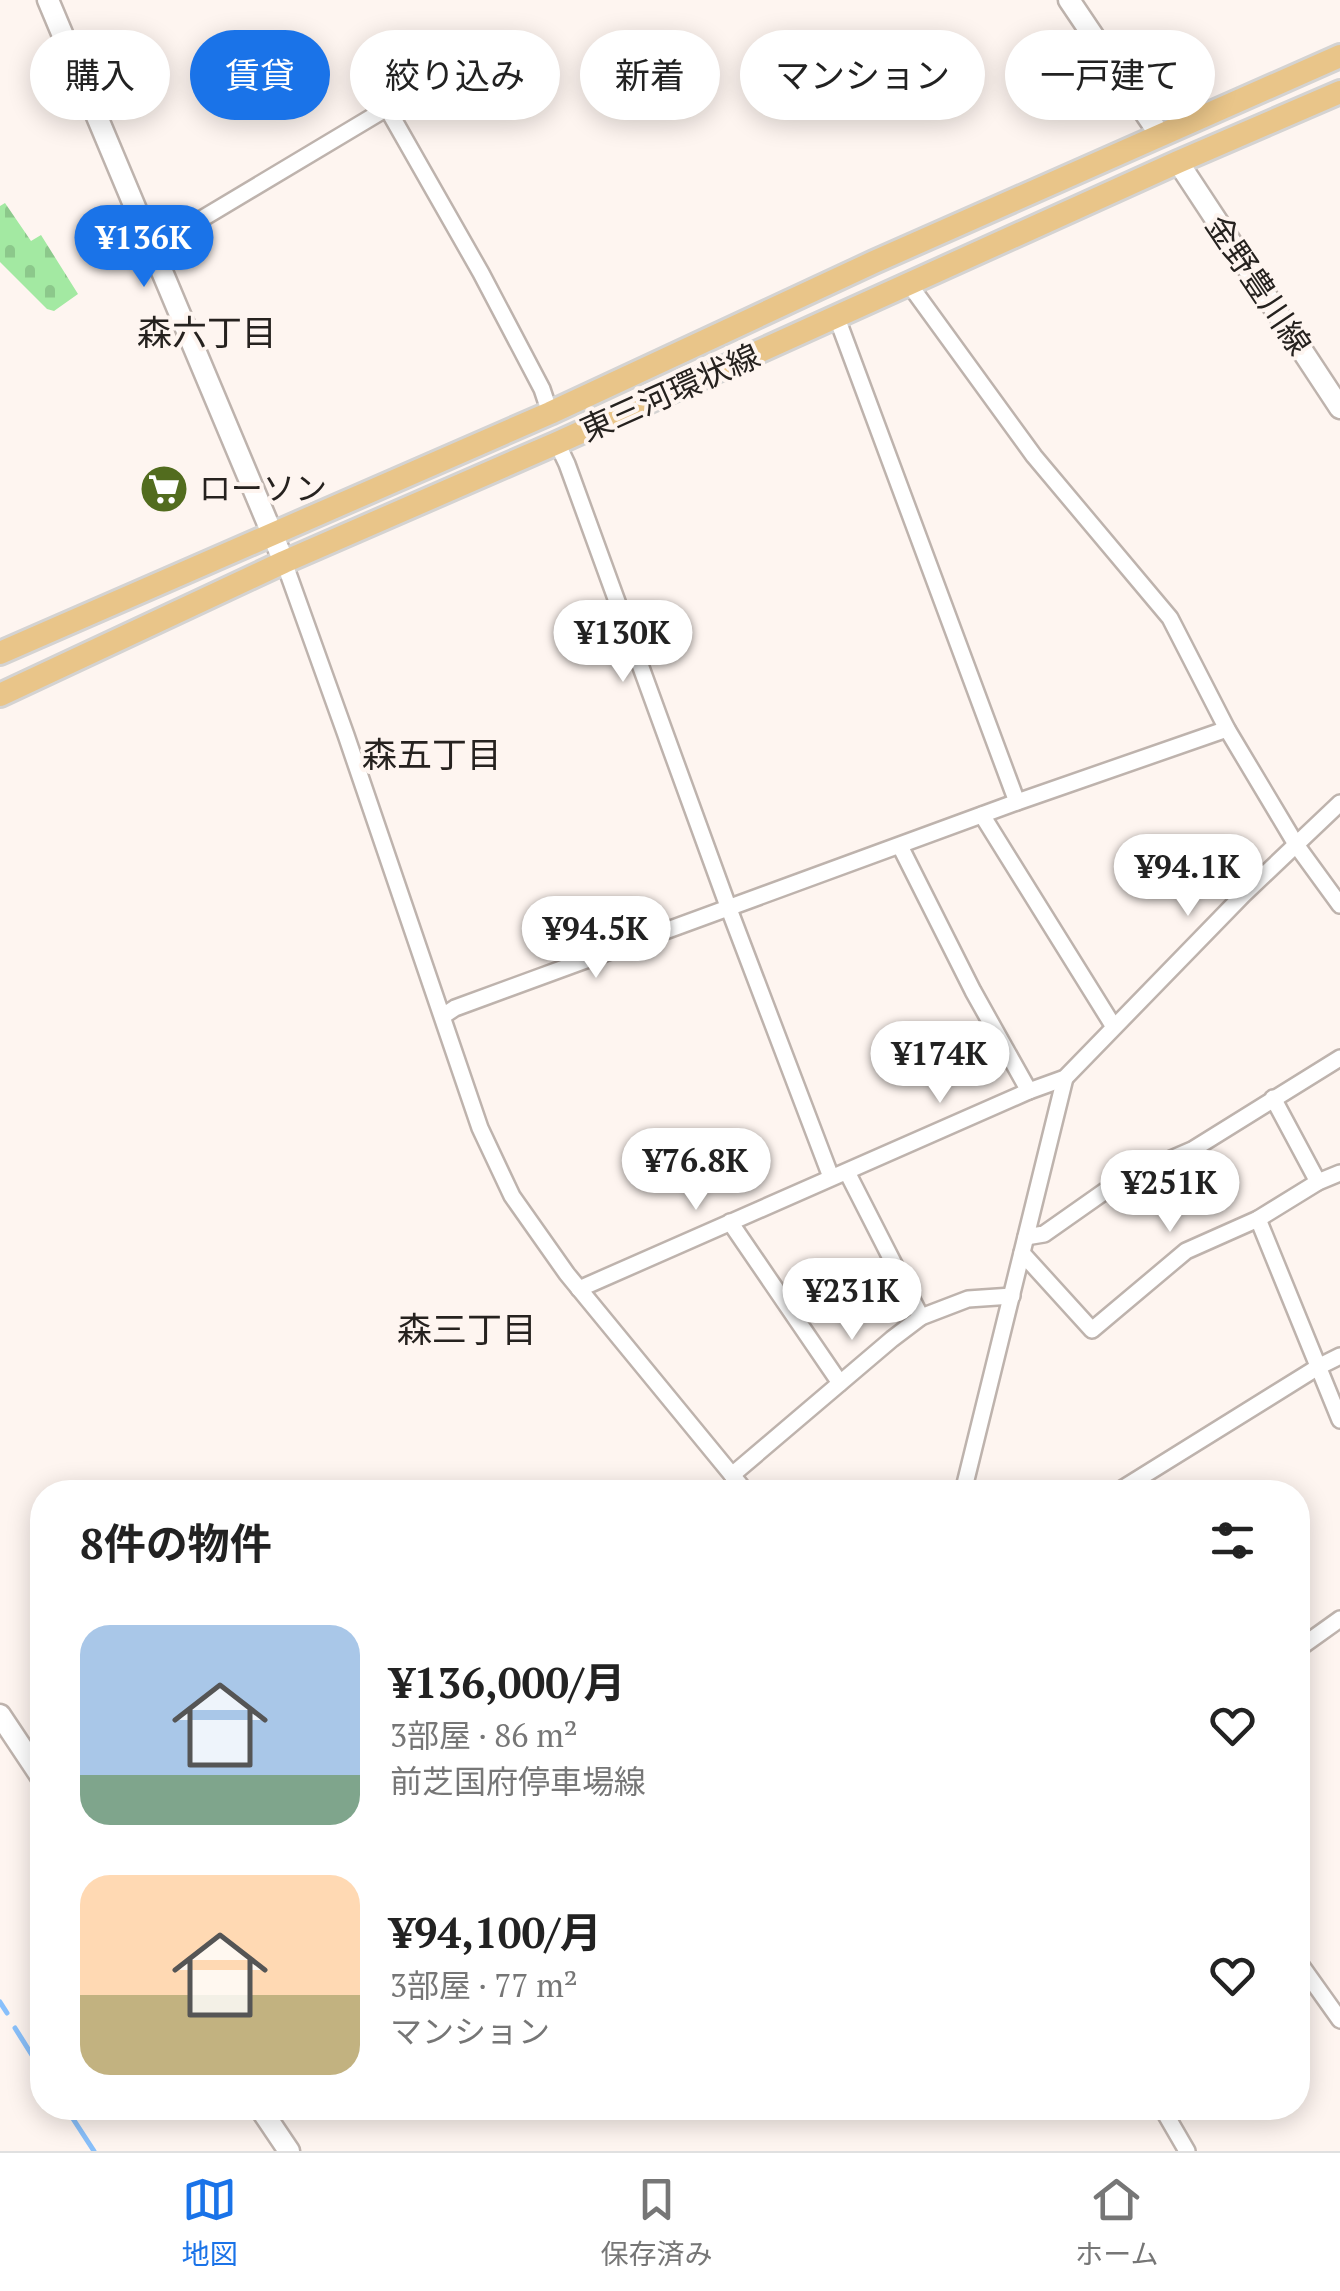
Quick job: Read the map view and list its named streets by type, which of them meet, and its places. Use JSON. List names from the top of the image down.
{
  "streets": {
    "main road": ["金野豊川線", "東三河環状線"]
  },
  "crossings": [
    ["金野豊川線", "東三河環状線"]
  ],
  "districts": ["森六丁目", "森五丁目", "森三丁目"],
  "places": {
    "supermarket": ["ローソン"]
  },
  "page": {
    "chip": [
      "購入",
      "賃貸",
      "絞り込み",
      "新着",
      "マンション",
      "一戸建て"
    ],
    "price": [
      "¥136K",
      "¥130K",
      "¥94.1K",
      "¥94.5K",
      "¥174K",
      "¥76.8K",
      "¥251K",
      "¥231K"
    ],
    "heading": "8件の物件",
    "list": [
      {
        "name": "¥136,000/月",
        "note": "3部屋 · 86 m² · 前芝国府停車場線"
      },
      {
        "name": "¥94,100/月",
        "note": "3部屋 · 77 m² · マンション"
      }
    ],
    "tabs": ["地図", "保存済み", "ホーム"]
  }
}
